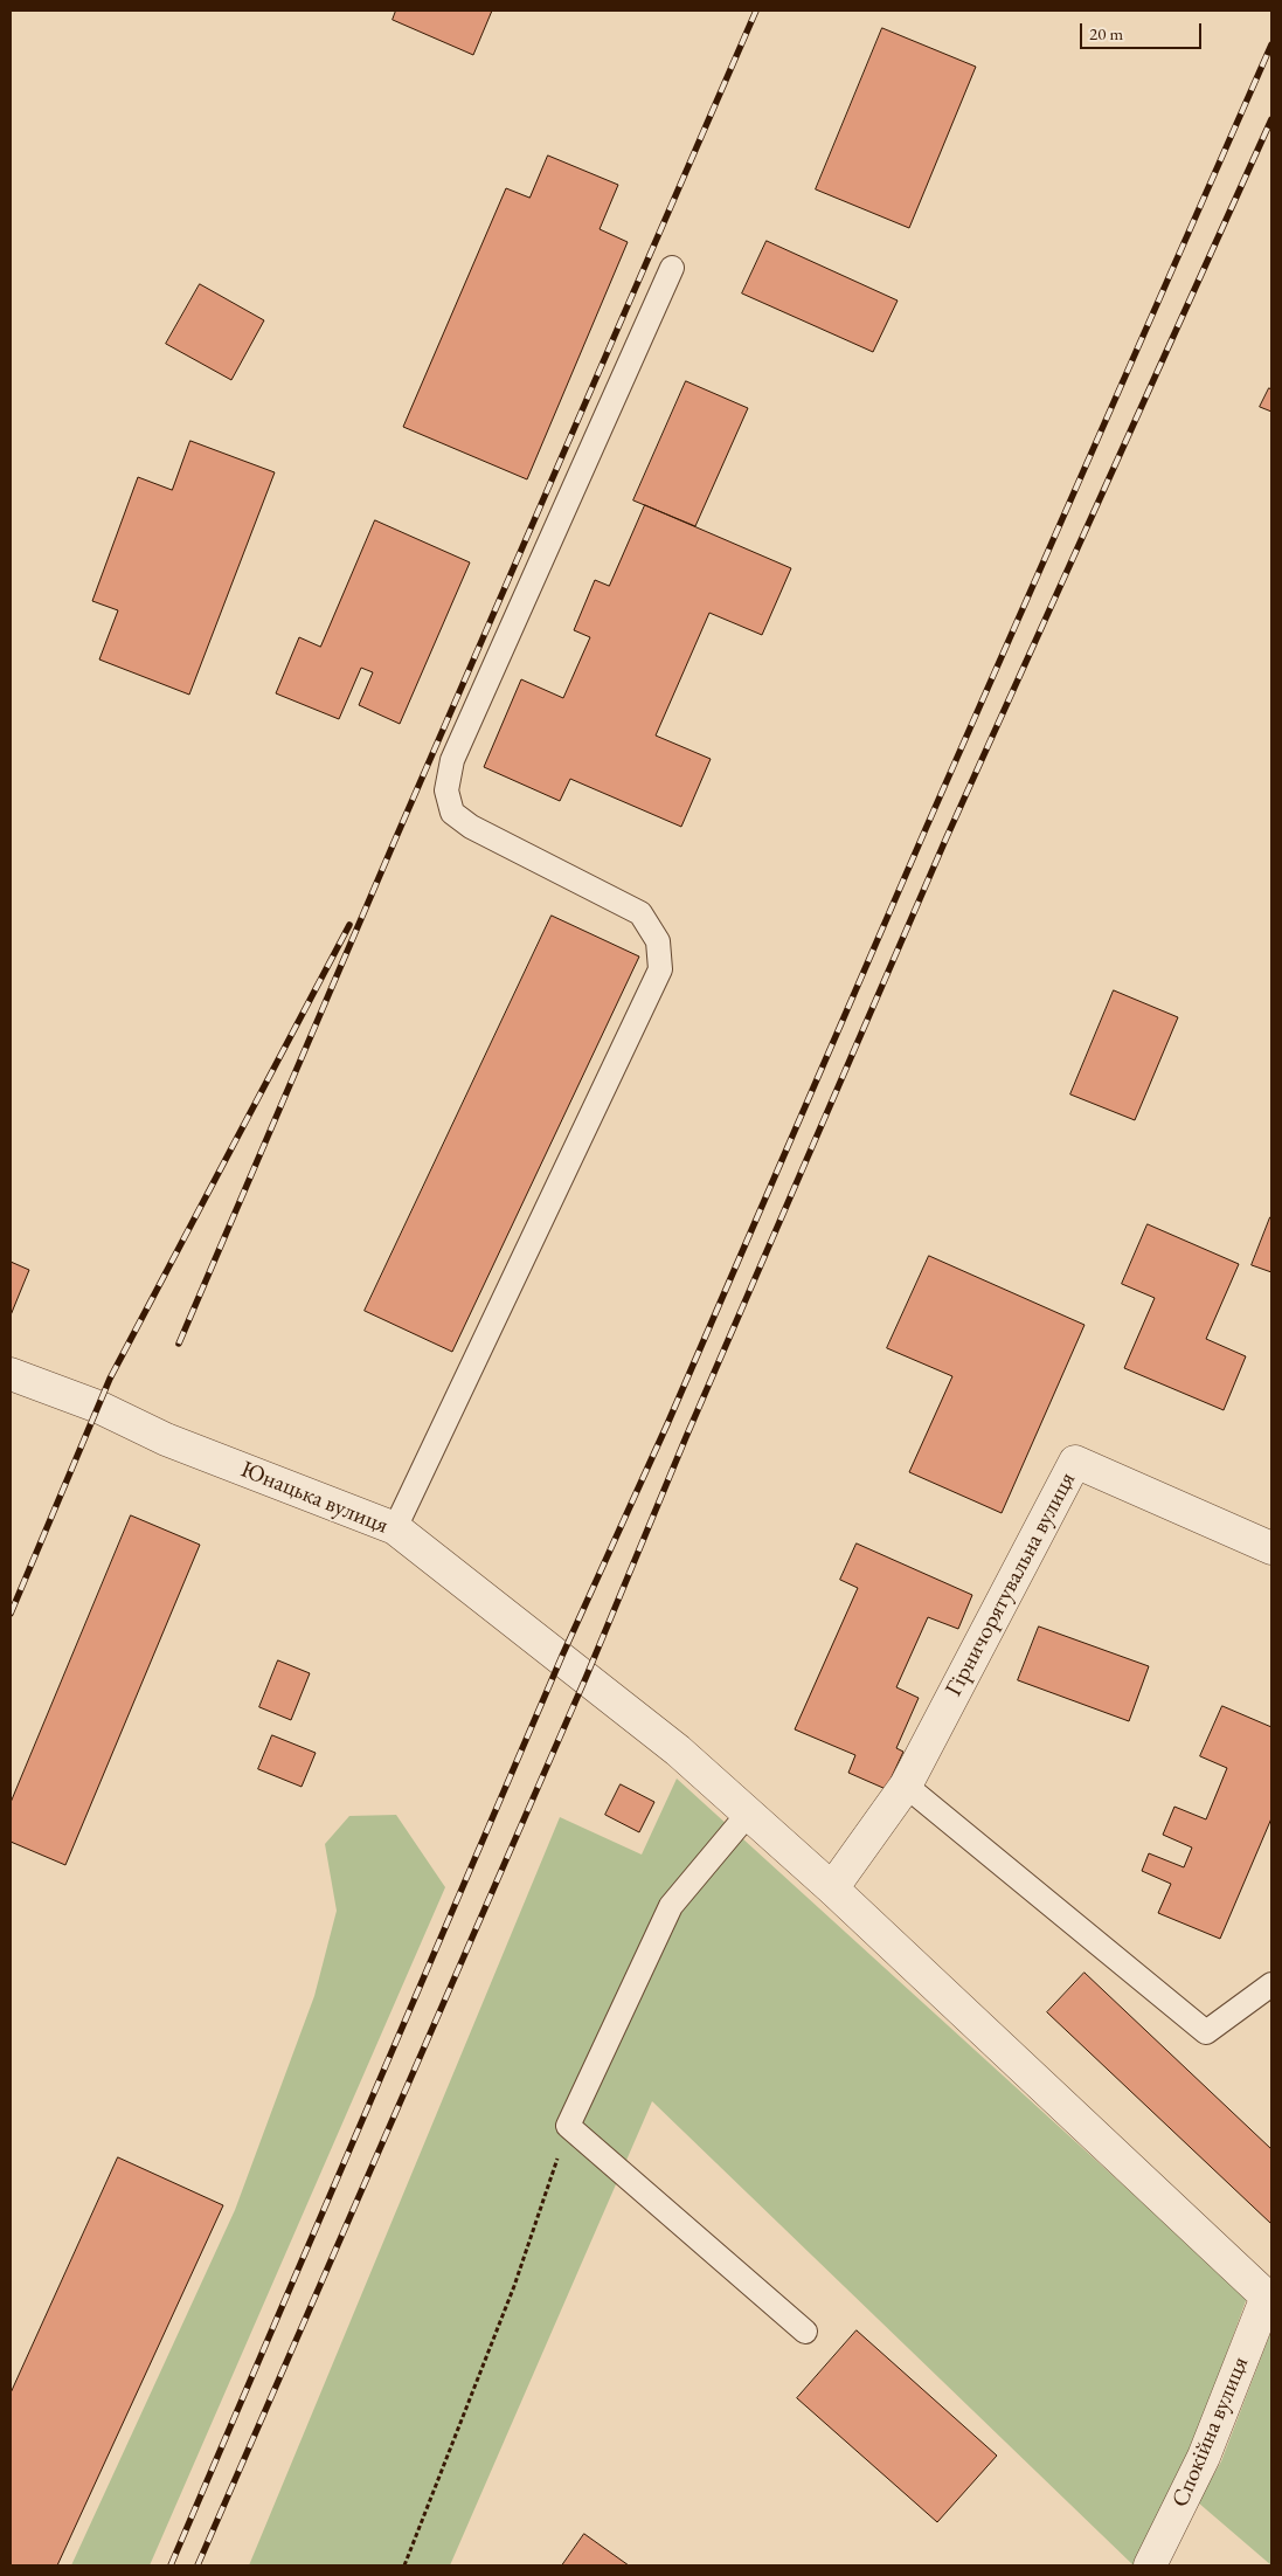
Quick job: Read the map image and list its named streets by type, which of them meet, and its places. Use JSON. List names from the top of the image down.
{
  "streets": {
    "street": ["Юнацька вулиця", "Гірничорятувальна вулиця", "Спокійна вулиця"]
  },
  "crossings": [
    ["Юнацька вулиця", "Гірничорятувальна вулиця"],
    ["Юнацька вулиця", "Спокійна вулиця"]
  ],
  "scale_bar": "20 m"
}
